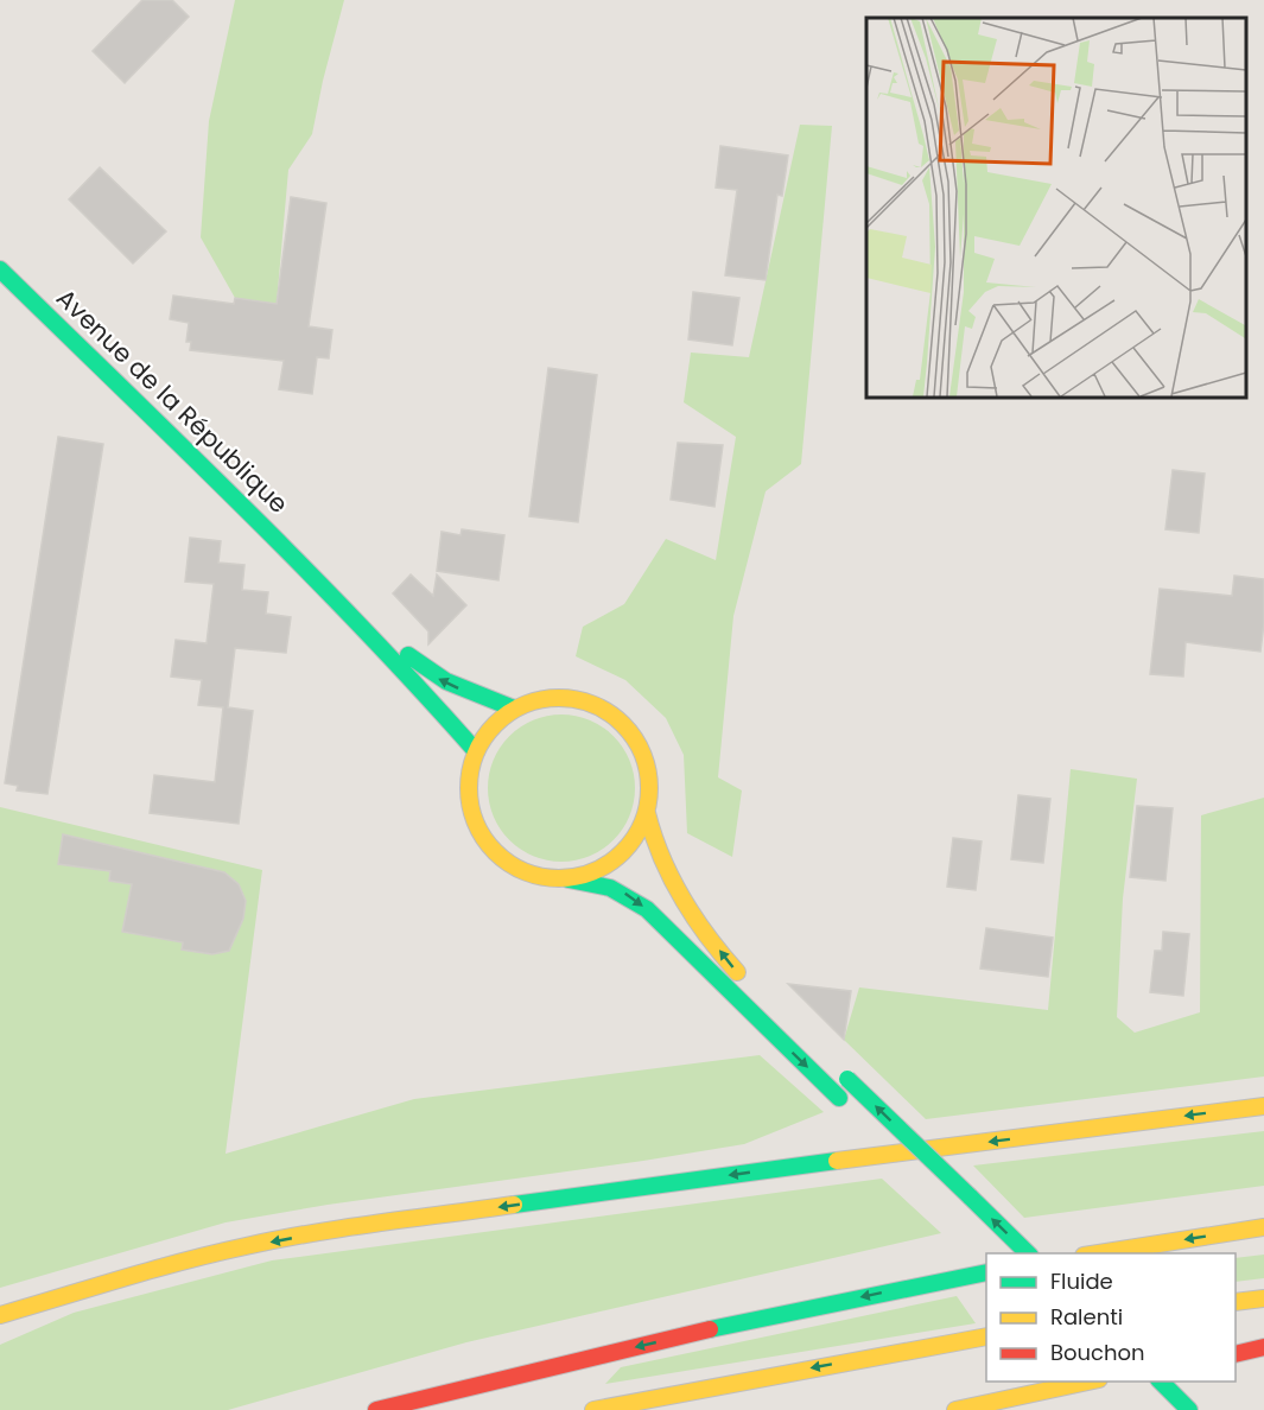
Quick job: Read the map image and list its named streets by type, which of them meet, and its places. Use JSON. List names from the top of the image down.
{
  "streets": {
    "main road": ["Avenue de la République"]
  },
  "legend": ["Fluide", "Ralenti", "Bouchon"]
}
